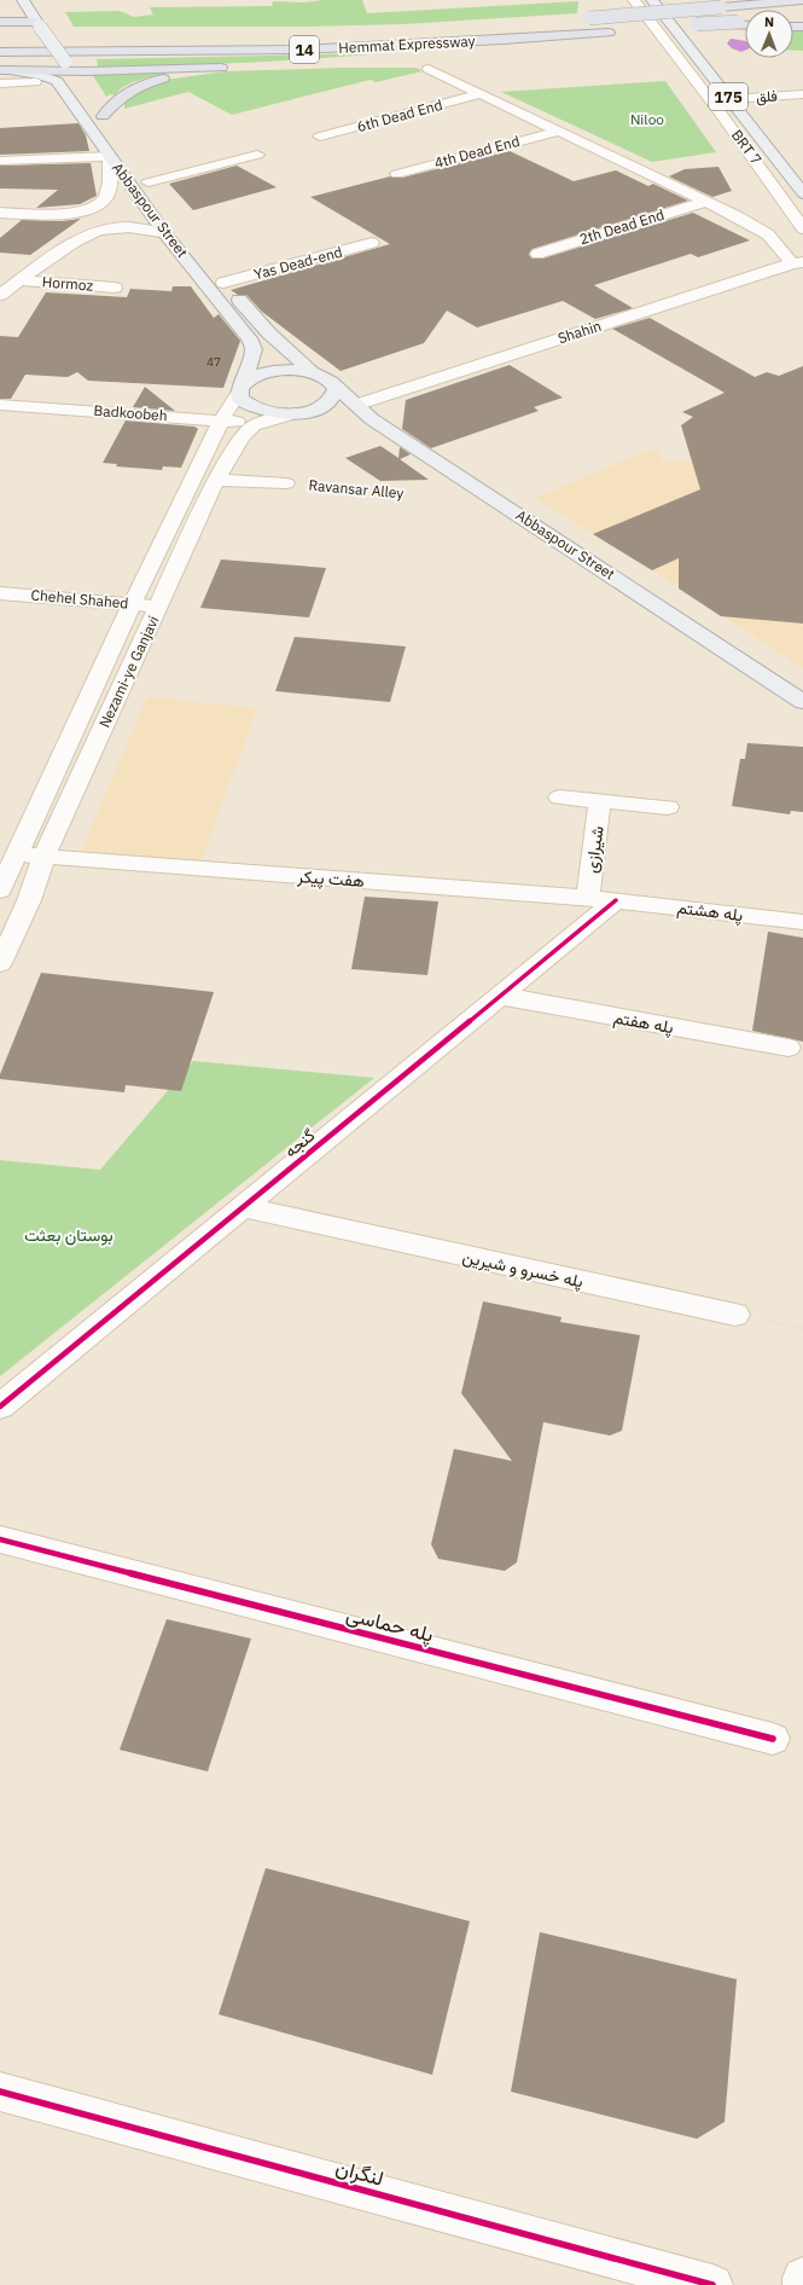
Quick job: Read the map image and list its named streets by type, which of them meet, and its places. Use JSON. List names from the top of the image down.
{
  "streets": {
    "highway": ["Hemmat Expressway", "14"],
    "main road": ["175", "Abbaspour Street"],
    "street": [
      "فلق",
      "6th Dead End",
      "BRT 7",
      "4th Dead End",
      "2th Dead End",
      "Yas Dead-end",
      "Hormoz",
      "Shahin",
      "Badkoobeh",
      "Ravansar Alley",
      "Chehel Shahed",
      "Nezami-ye Ganjavi",
      "شیرازی",
      "هفت پیکر",
      "پله هشتم",
      "پله هفتم",
      "گنجه",
      "پله خسرو و شیرین",
      "پله حماسی",
      "لنگران"
    ]
  },
  "crossings": [
    ["175", "فلق"],
    ["Abbaspour Street", "Shahin"],
    ["Abbaspour Street", "Nezami-ye Ganjavi"],
    ["Badkoobeh", "Nezami-ye Ganjavi"],
    ["Ravansar Alley", "Nezami-ye Ganjavi"],
    ["Chehel Shahed", "Nezami-ye Ganjavi"],
    ["Nezami-ye Ganjavi", "هفت پیکر"],
    ["شیرازی", "هفت پیکر"],
    ["هفت پیکر", "پله هشتم"],
    ["هفت پیکر", "گنجه"],
    ["پله هشتم", "گنجه"],
    ["پله هفتم", "گنجه"],
    ["گنجه", "پله خسرو و شیرین"]
  ],
  "parks": ["Niloo", "بوستان بعثت"],
  "house_numbers": ["47"],
  "north": "top"
}
